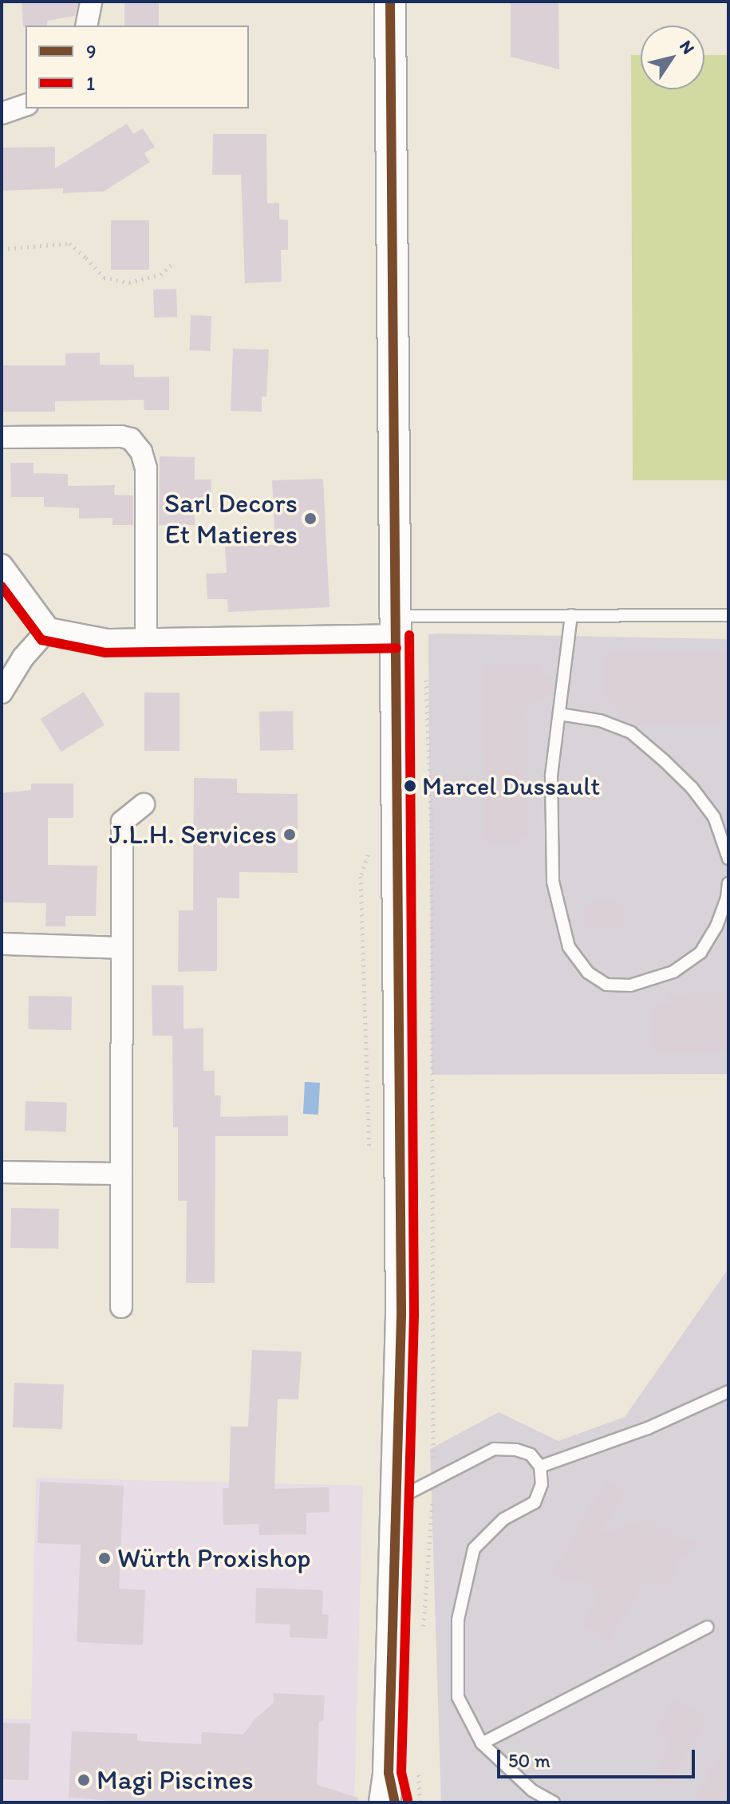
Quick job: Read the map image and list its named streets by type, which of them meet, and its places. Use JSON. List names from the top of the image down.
{
  "places": [
    "Sarl Decors Et Matieres",
    "Marcel Dussault",
    "J.L.H. Services",
    "Würth Proxishop",
    "Magi Piscines"
  ],
  "lines": ["transit line 9", "transit line 1"],
  "legend": ["9", "1"],
  "scale_bar": "50 m",
  "north": "top right"
}
